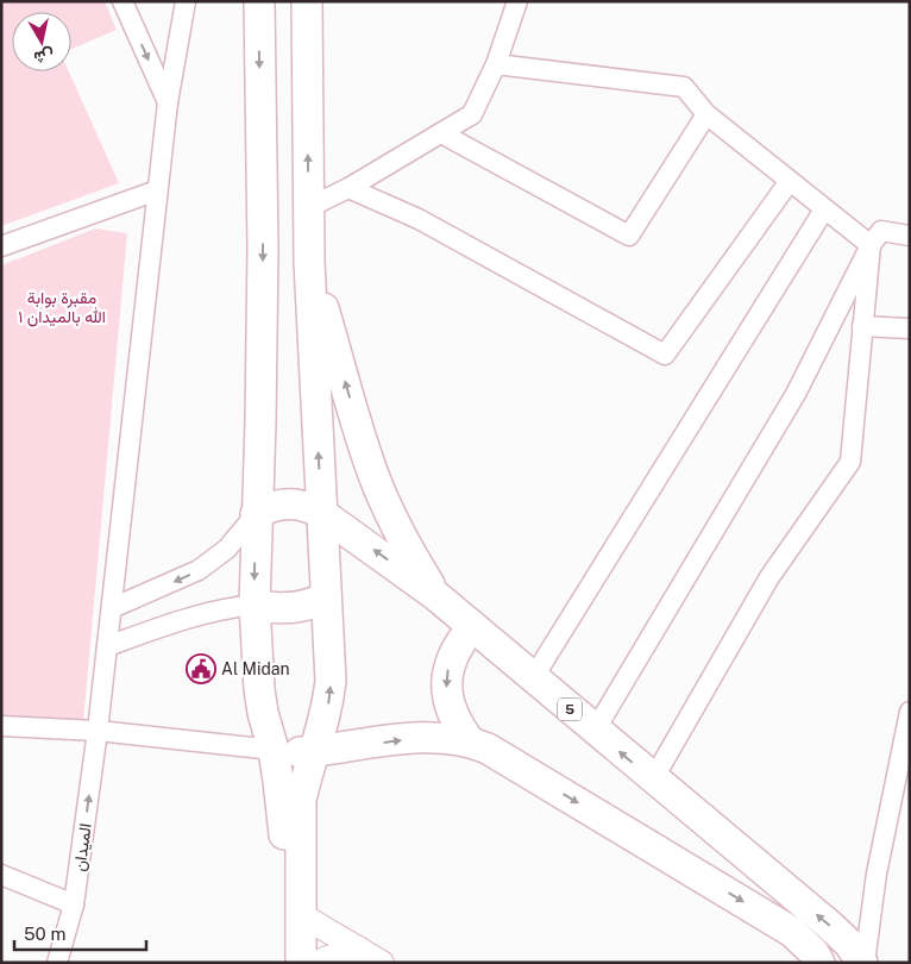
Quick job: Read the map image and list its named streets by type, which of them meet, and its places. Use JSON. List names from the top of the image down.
{
  "streets": {
    "main road": ["5"],
    "street": ["الميدان"]
  },
  "parks": ["مقبرة بوابة الله بالميدان ١"],
  "places": {
    "public building": ["Al Midan"]
  },
  "scale_bar": "50 m",
  "north": "bottom"
}
